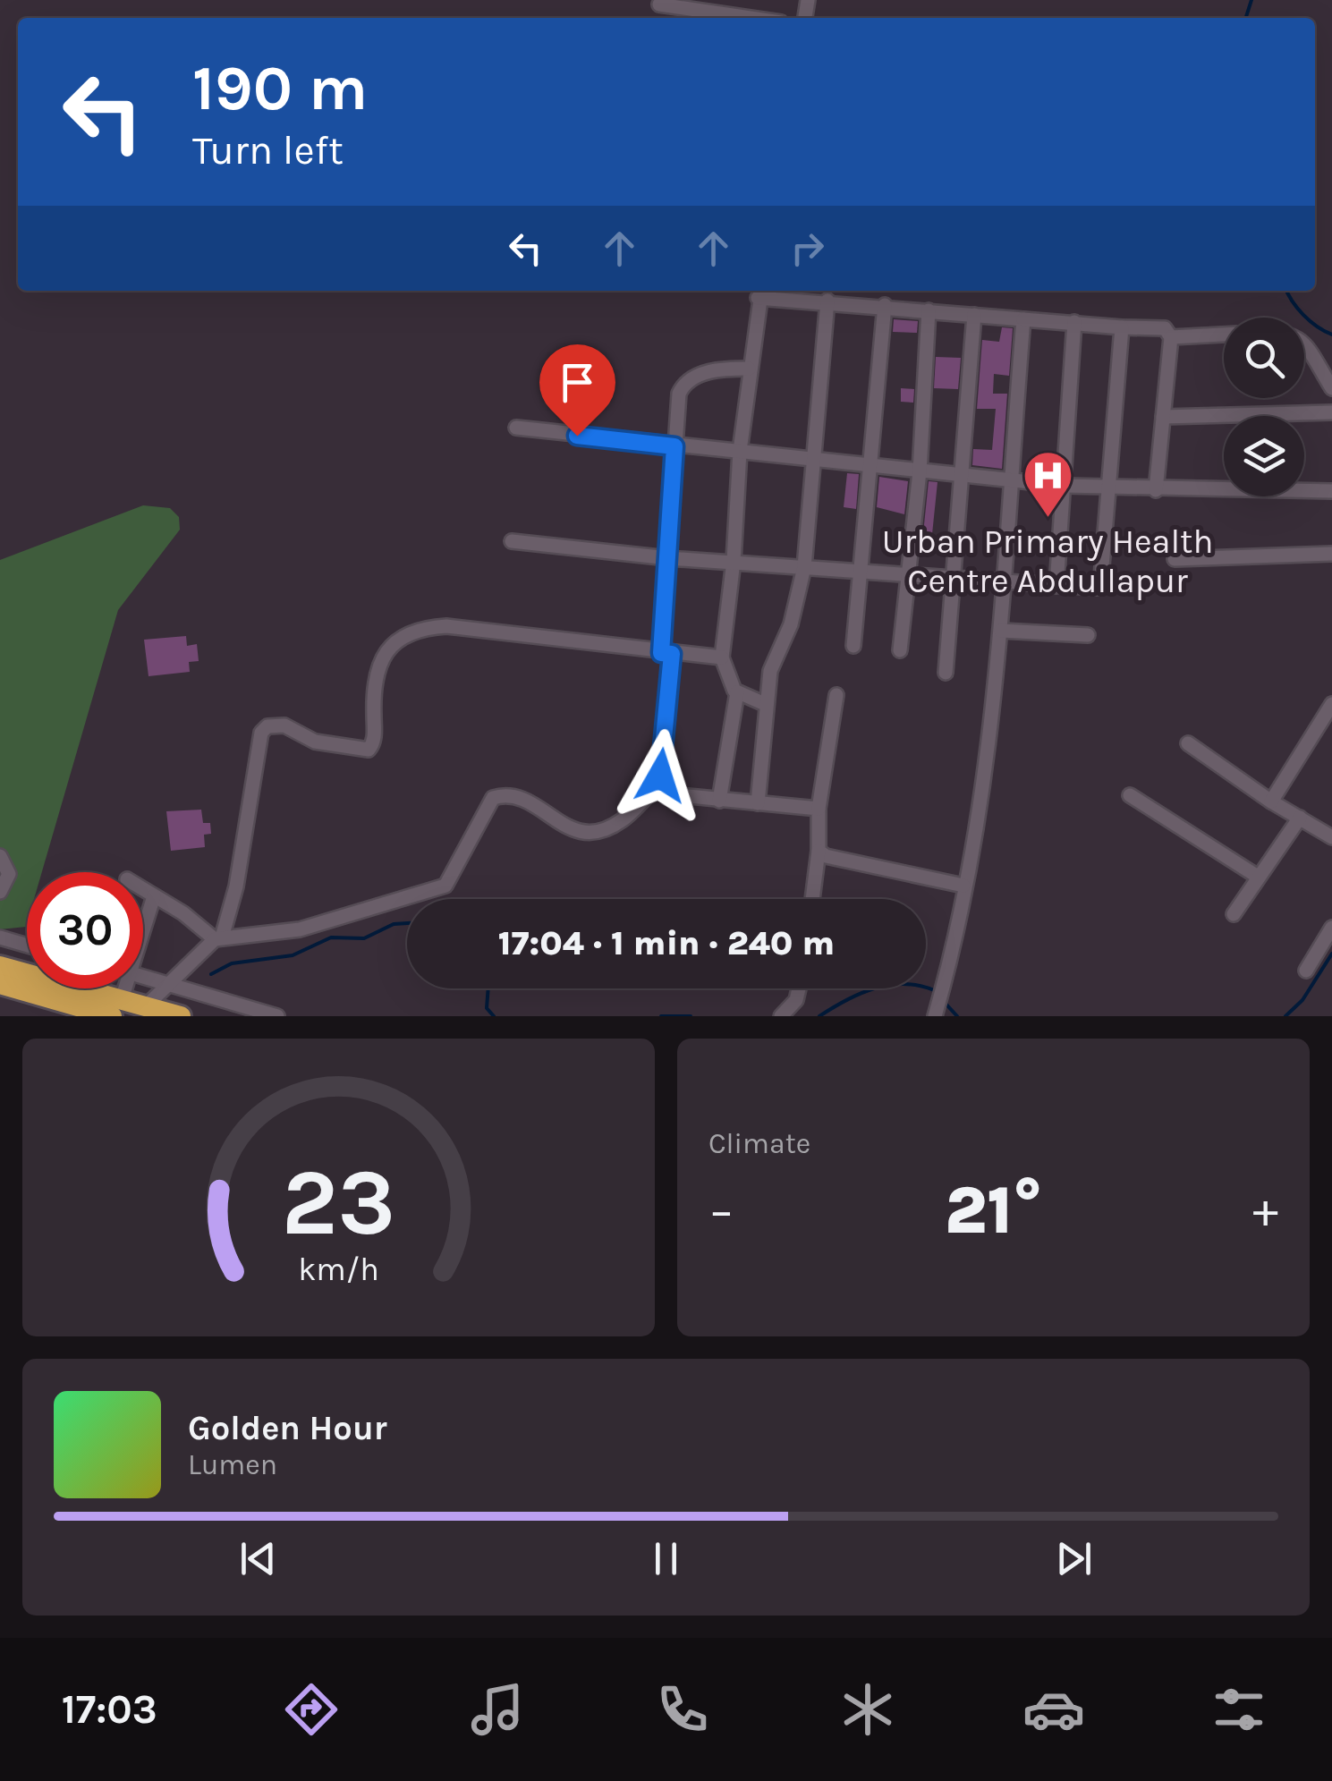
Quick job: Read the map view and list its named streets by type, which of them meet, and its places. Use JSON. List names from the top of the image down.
{
  "places": {
    "hospital": ["Urban Primary Health Centre Abdullapur"]
  },
  "page": {
    "turn": ["190 m", "Turn left"],
    "limit": "30",
    "trip": "17:04 · 1 min · 240 m",
    "tile": "Climate",
    "heat": ["−", "21°", "+"],
    "song": ["Golden Hour", "Lumen"],
    "tabs": "17:03",
    "gauge": ["23", "km/h"]
  }
}
